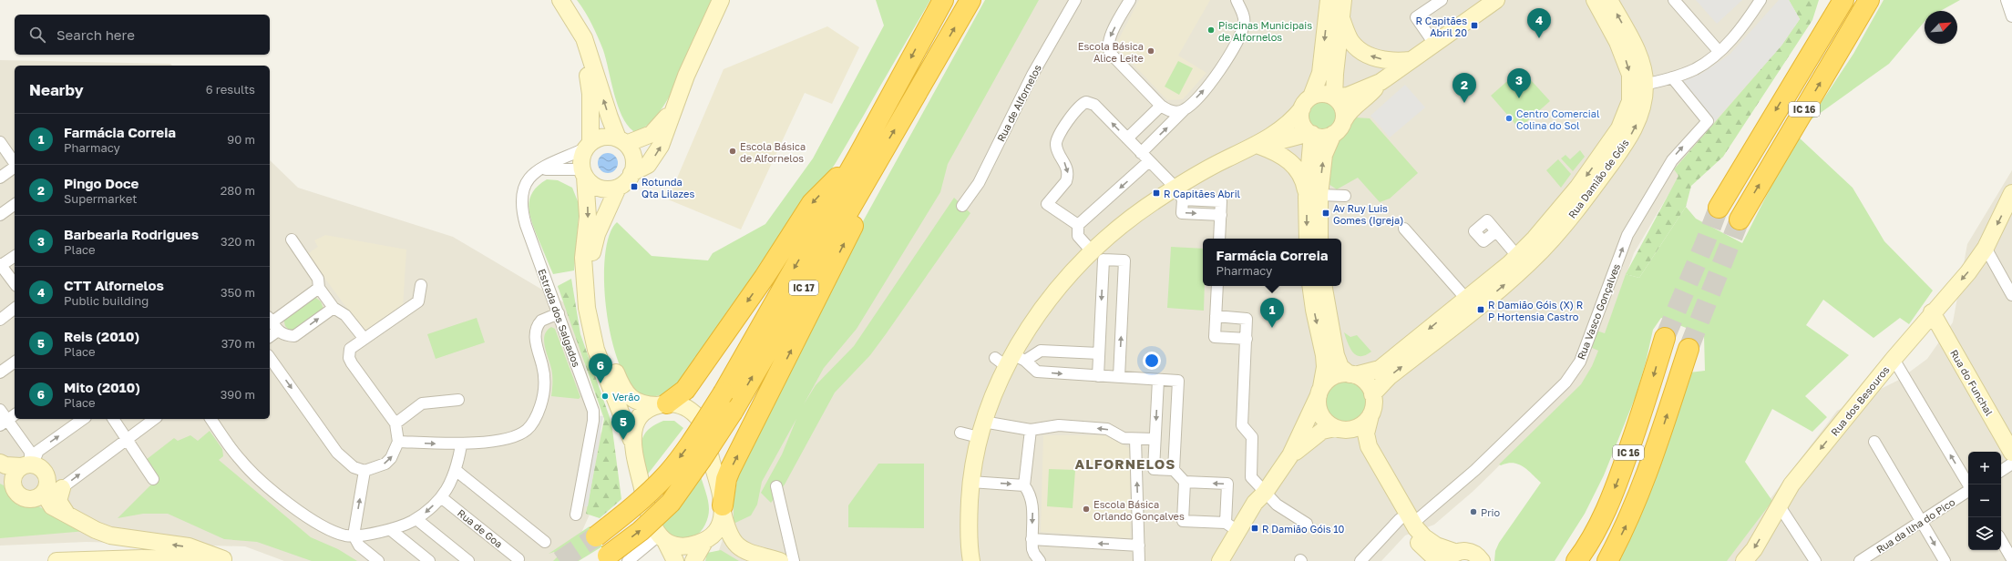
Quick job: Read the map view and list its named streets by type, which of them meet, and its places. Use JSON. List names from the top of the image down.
{
  "streets": {
    "highway": ["IC 16", "IC 17"],
    "street": [
      "Rua de Alfornelos",
      "Rua Damião de Góis",
      "Rua Vasco Gonçalves",
      "Estrada dos Salgados",
      "Rua do Funchal",
      "Rua dos Besouros",
      "Rua da Ilha do Pico",
      "Rua de Goa"
    ]
  },
  "crossings": [
    ["Rua do Funchal", "Rua dos Besouros"]
  ],
  "one_way": ["Rua Vasco Gonçalves", "Rua dos Besouros"],
  "districts": ["ALFORNELOS"],
  "places": {
    "transit": [
      "R Capitães Abril 20",
      "Rotunda Qta Lilazes",
      "R Capitães Abril",
      "Av Ruy Luis Gomes (Igreja)",
      "R Damião Góis (X) R P Hortensia Castro",
      "R Damião Góis 10"
    ],
    "other": [
      "Piscinas Municipais de Alfornelos",
      "Escola Básica Alice Leite",
      "Centro Comercial Colina do Sol",
      "Escola Básica de Alfornelos",
      "Verão",
      "Escola Básica Orlando Gonçalves",
      "Prio"
    ]
  },
  "north": "top right",
  "page": {
    "pins": [
      "4",
      "3",
      "2",
      "1",
      "6",
      "5"
    ],
    "search": "Search here",
    "heading": ["Nearby", "6 results"],
    "list": [
      {
        "mark": "1",
        "name": "Farmácia Correia",
        "note": "Pharmacy",
        "value": "90 m"
      },
      {
        "mark": "2",
        "name": "Pingo Doce",
        "note": "Supermarket",
        "value": "280 m"
      },
      {
        "mark": "3",
        "name": "Barbearia Rodrigues",
        "note": "Place",
        "value": "320 m"
      },
      {
        "mark": "4",
        "name": "CTT Alfornelos",
        "note": "Public building",
        "value": "350 m"
      },
      {
        "mark": "5",
        "name": "Reis (2010)",
        "note": "Place",
        "value": "370 m"
      },
      {
        "mark": "6",
        "name": "Mito (2010)",
        "note": "Place",
        "value": "390 m"
      }
    ],
    "popup": ["Farmácia Correia", "Pharmacy"],
    "map_buttons": ["+", "−"]
  }
}
